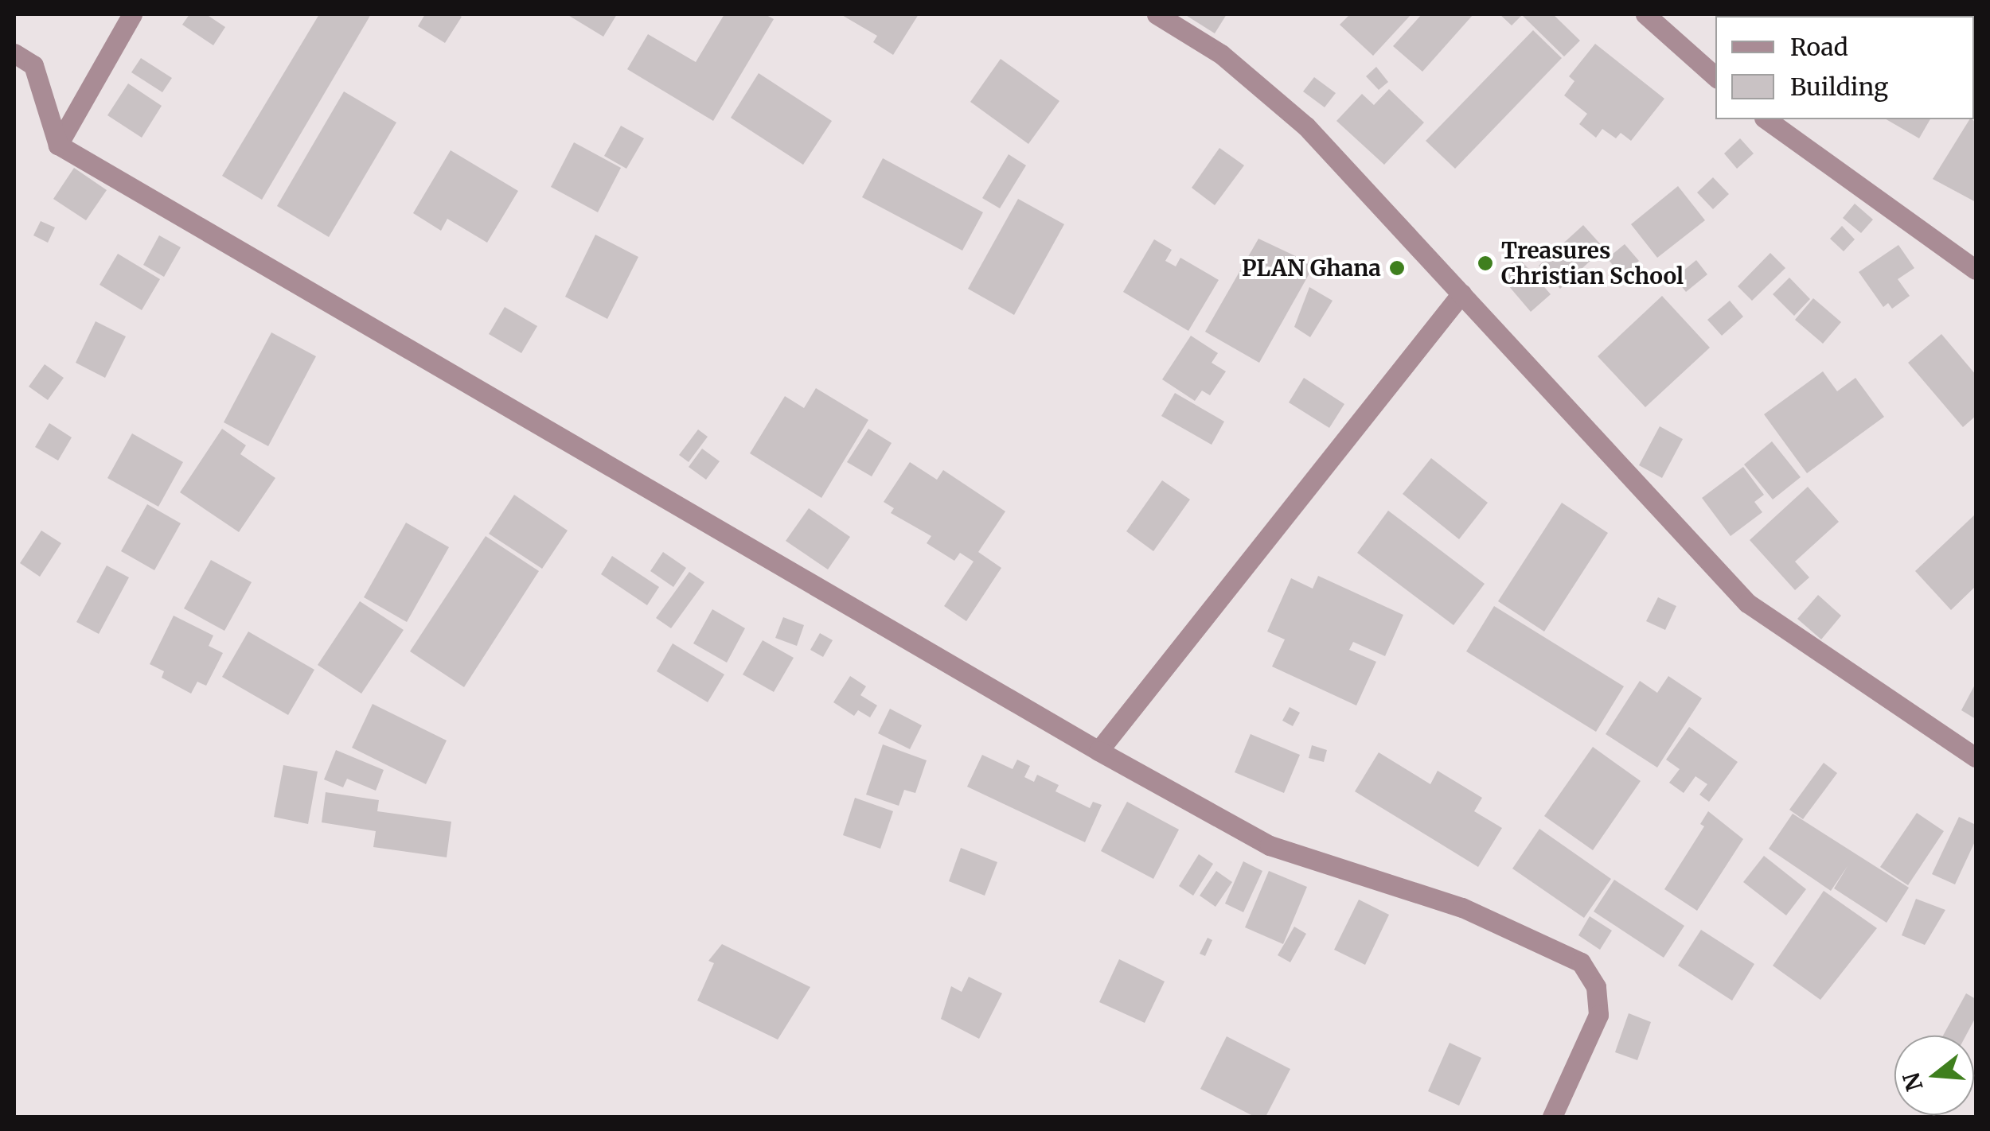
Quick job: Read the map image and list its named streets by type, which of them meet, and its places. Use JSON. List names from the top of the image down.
{
  "places": ["Treasures Christian School", "PLAN Ghana"],
  "legend": ["Road", "Building"],
  "north": "left"
}
